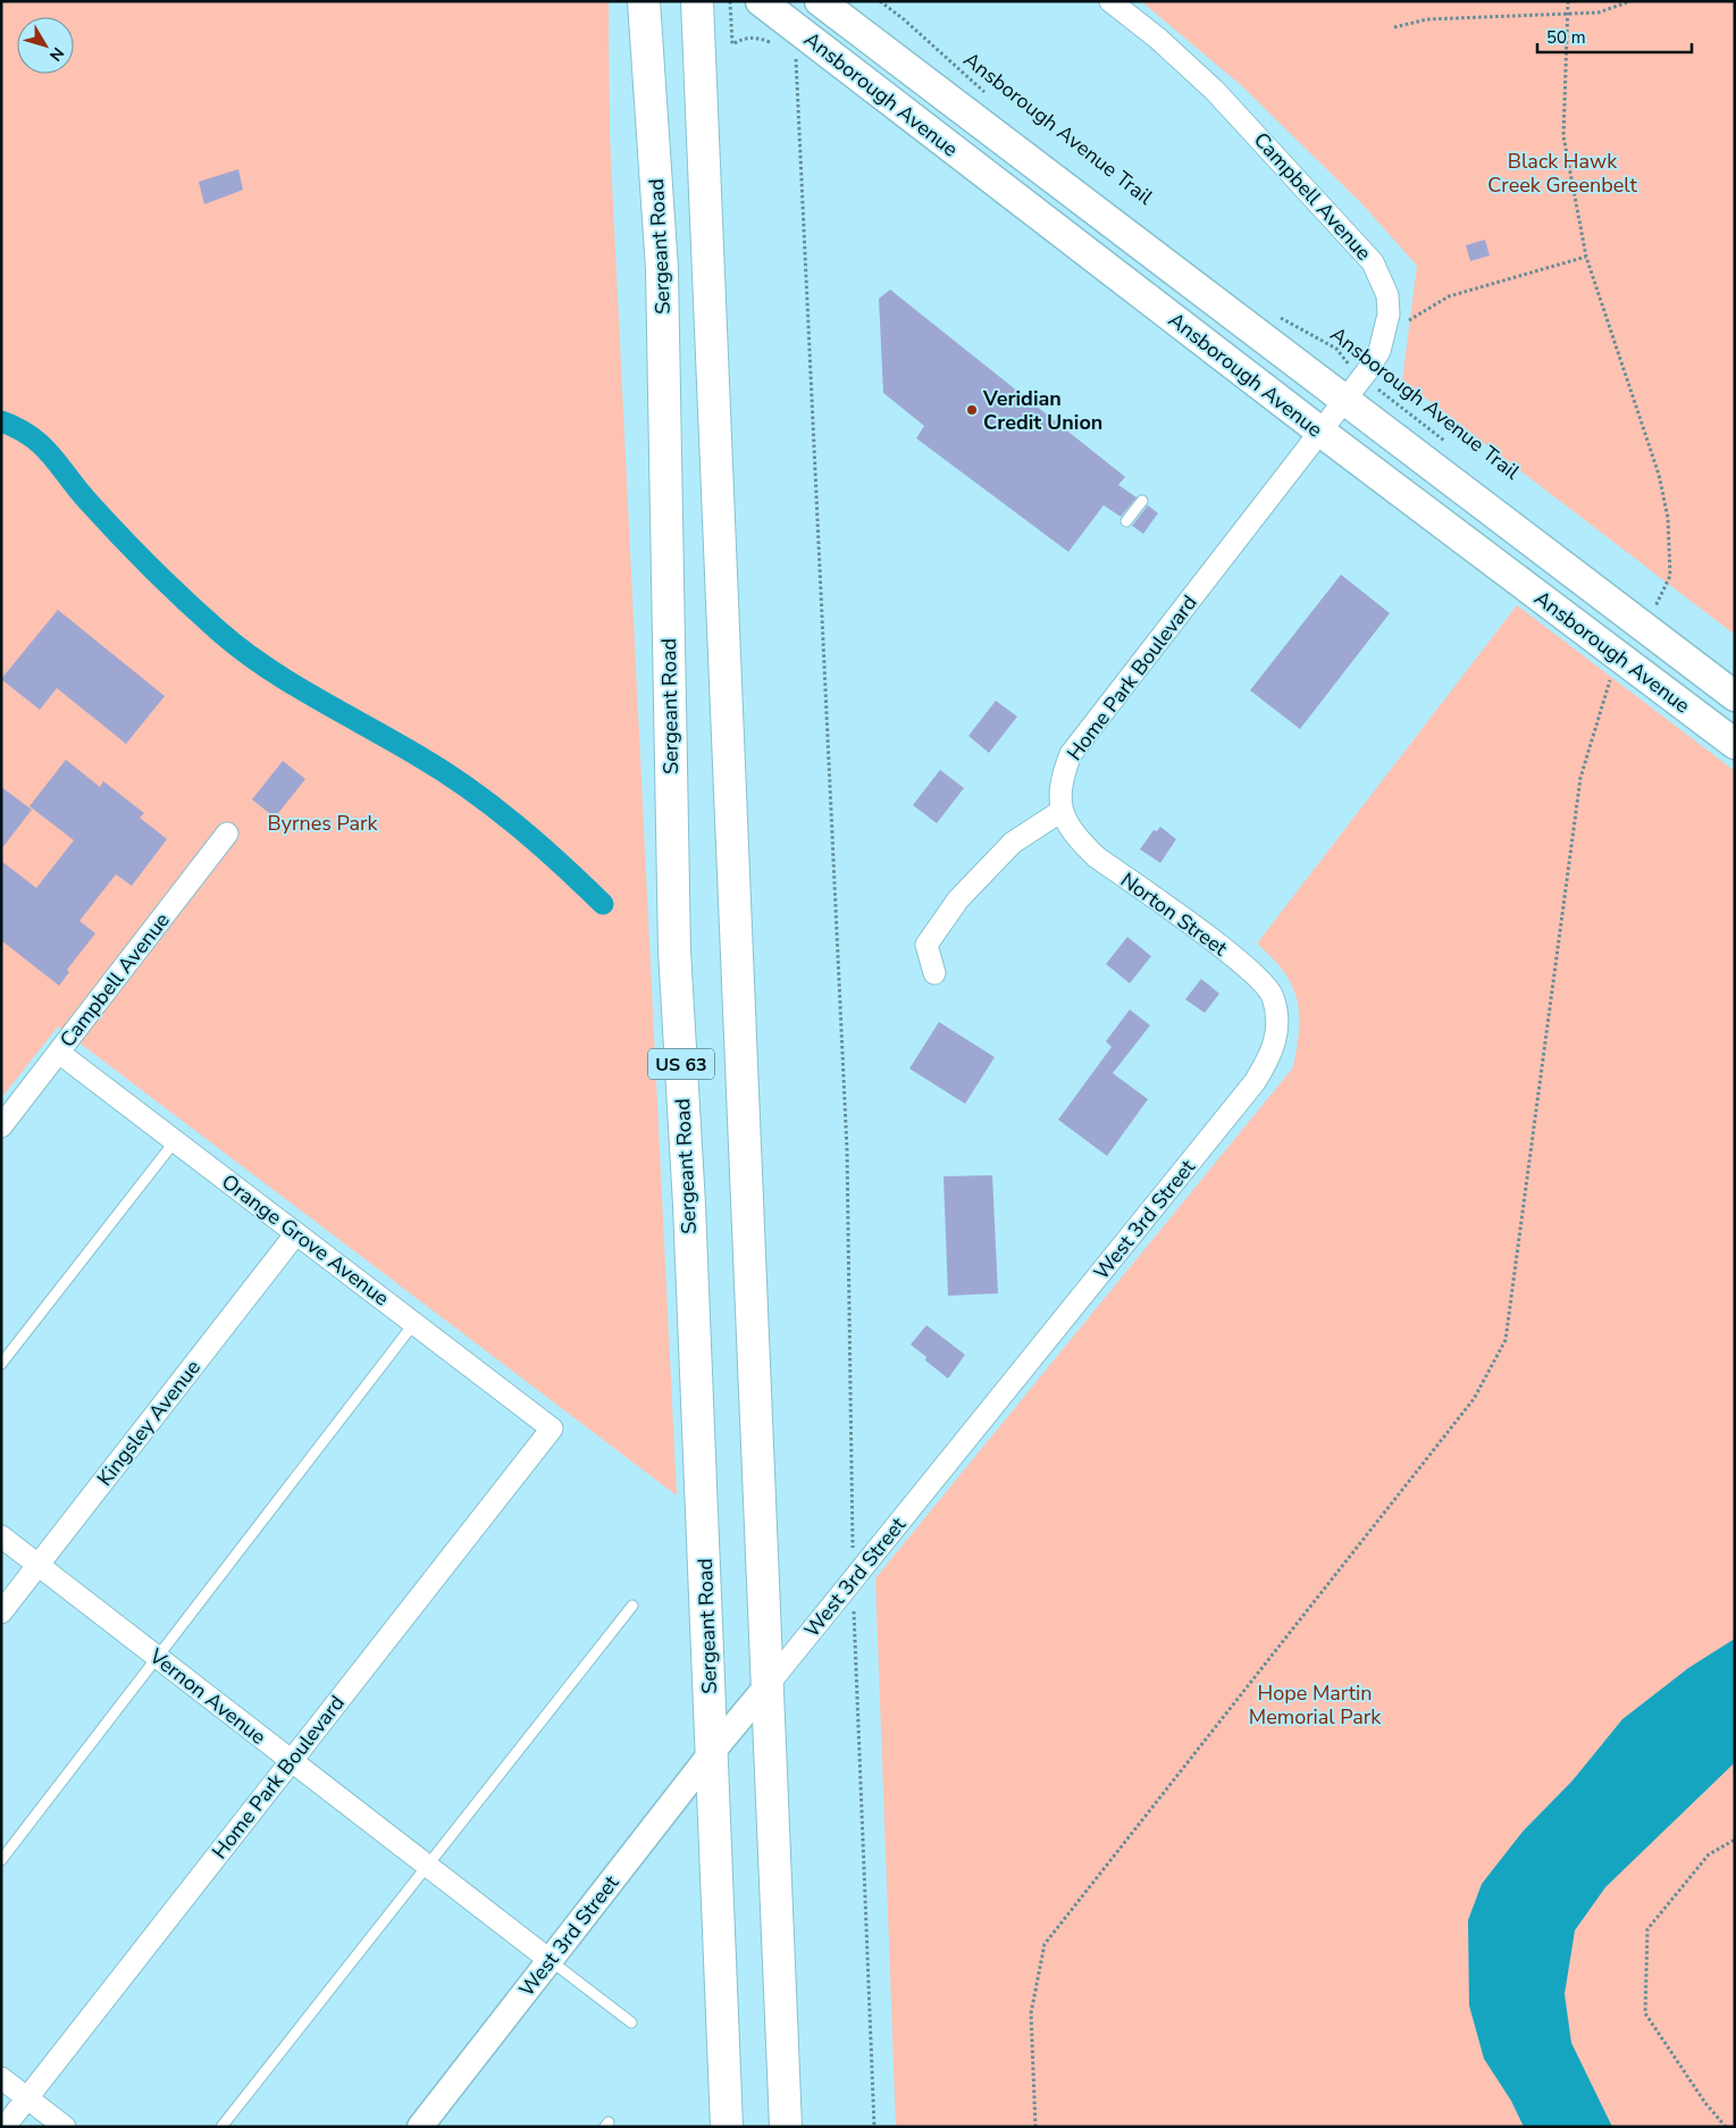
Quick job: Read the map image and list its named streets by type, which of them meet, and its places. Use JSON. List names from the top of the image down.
{
  "streets": {
    "main road": ["Ansborough Avenue", "Sergeant Road", "US 63"],
    "street": [
      "Campbell Avenue",
      "Home Park Boulevard",
      "Norton Street",
      "West 3rd Street",
      "Orange Grove Avenue",
      "Kingsley Avenue",
      "Vernon Avenue"
    ],
    "path": ["Ansborough Avenue Trail"]
  },
  "crossings": [
    ["Ansborough Avenue", "Campbell Avenue"],
    ["Ansborough Avenue", "Home Park Boulevard"],
    ["Ansborough Avenue Trail", "Campbell Avenue"],
    ["Campbell Avenue", "Home Park Boulevard"],
    ["Campbell Avenue", "Orange Grove Avenue"],
    ["Sergeant Road", "West 3rd Street"],
    ["Home Park Boulevard", "Norton Street"],
    ["Home Park Boulevard", "Orange Grove Avenue"],
    ["Home Park Boulevard", "Vernon Avenue"],
    ["Norton Street", "West 3rd Street"],
    ["US 63", "West 3rd Street"],
    ["West 3rd Street", "Vernon Avenue"],
    ["Orange Grove Avenue", "Kingsley Avenue"],
    ["Kingsley Avenue", "Vernon Avenue"]
  ],
  "parks": ["Black Hawk Creek Greenbelt", "Byrnes Park", "Hope Martin Memorial Park"],
  "places": ["Veridian Credit Union"],
  "scale_bar": "50 m",
  "north": "bottom right"
}
